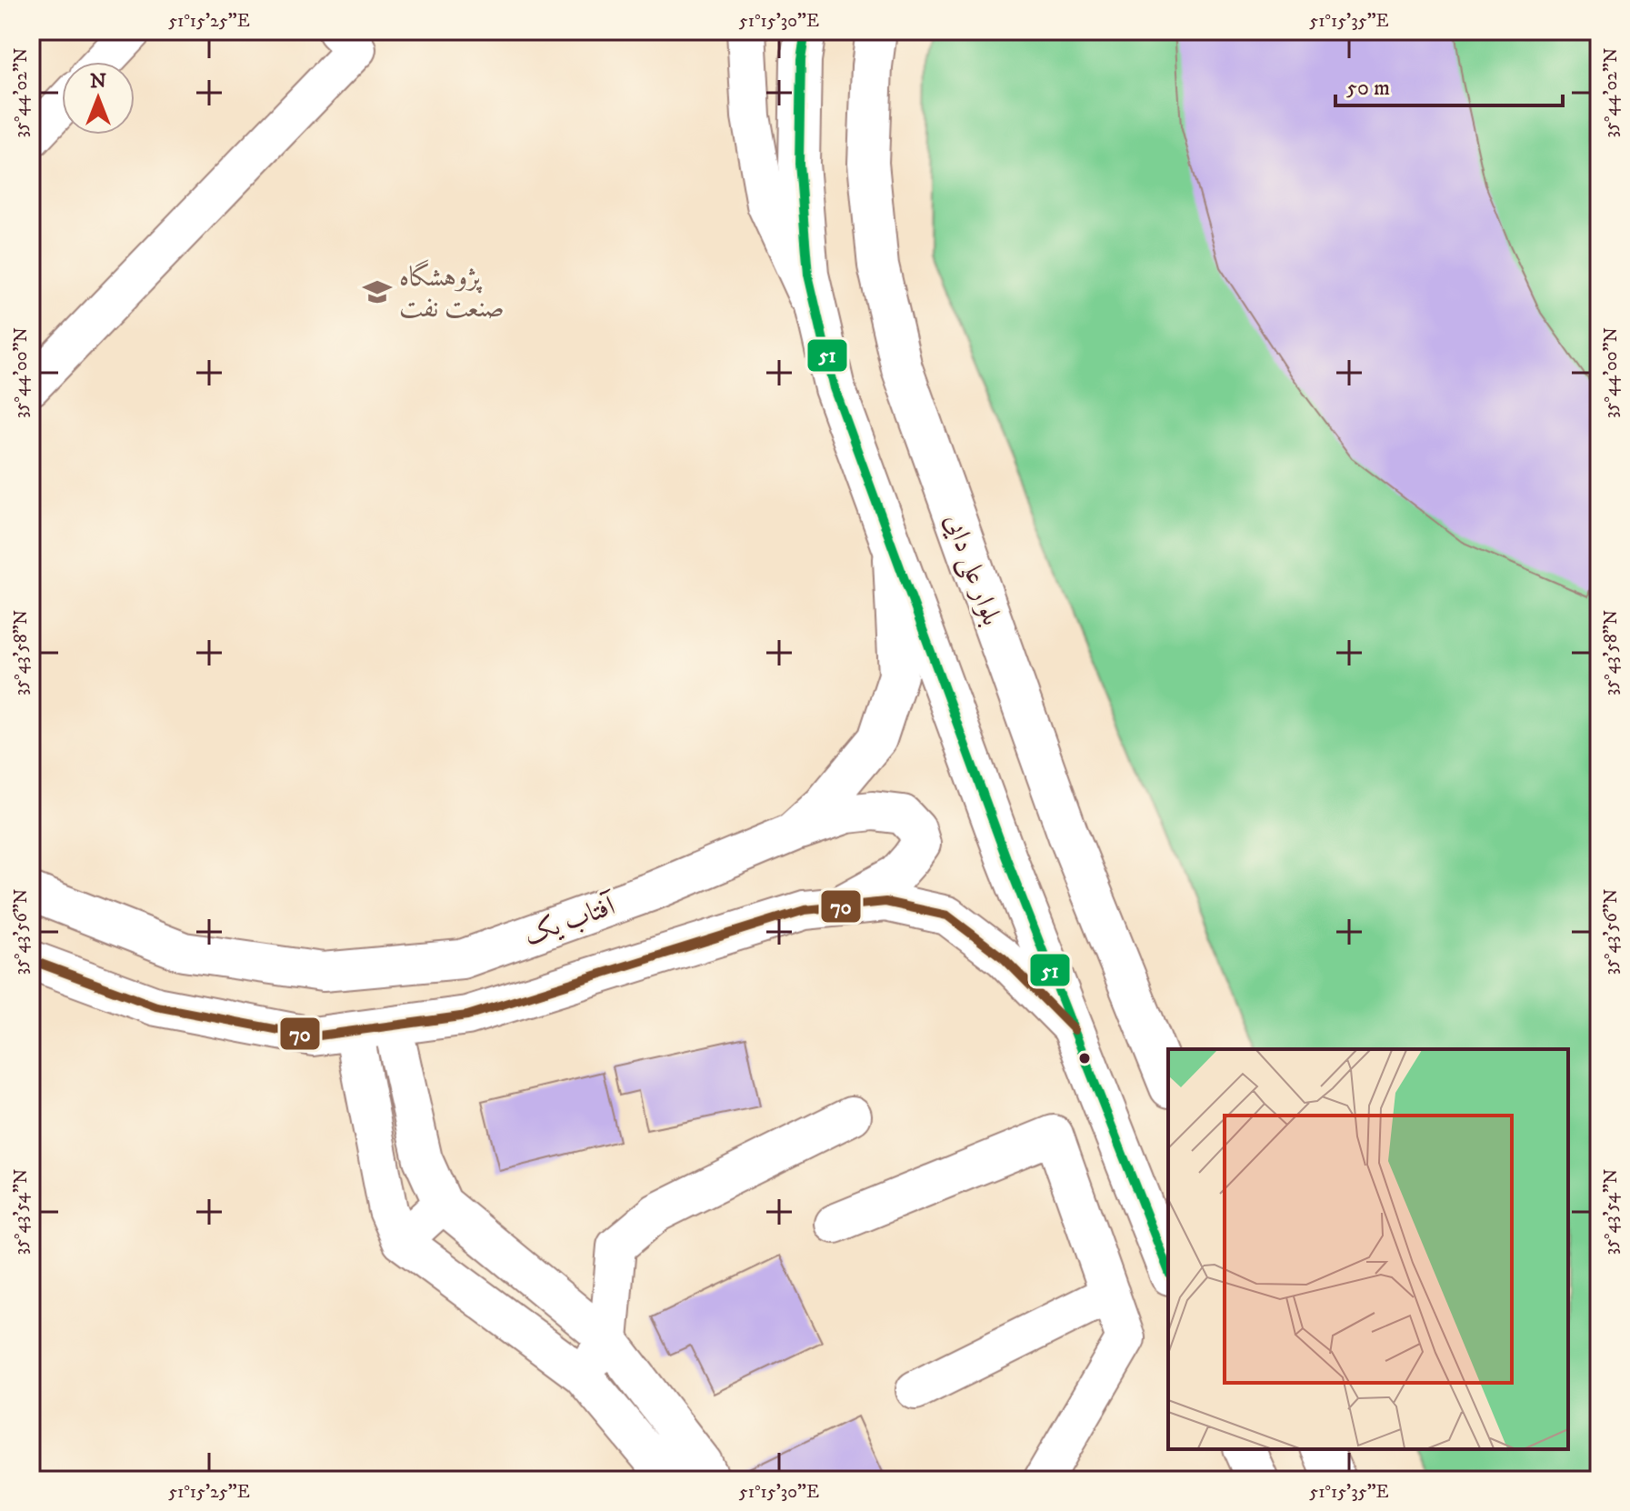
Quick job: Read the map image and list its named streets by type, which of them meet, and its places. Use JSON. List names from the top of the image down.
{
  "streets": {
    "main road": ["بلوار علی دایی"],
    "street": ["آفتاب یک"]
  },
  "places": {
    "school or university": ["پژوهشگاه صنعت نفت"]
  },
  "lines": ["transit line 51", "transit line 70"],
  "scale_bar": "50 m",
  "north": "top",
  "coordinates": [
    "51°15'25\"E",
    "51°15'30\"E",
    "51°15'35\"E",
    "35°44'02\"N",
    "35°44'00\"N",
    "35°43'58\"N",
    "35°43'56\"N",
    "35°43'54\"N"
  ]
}
